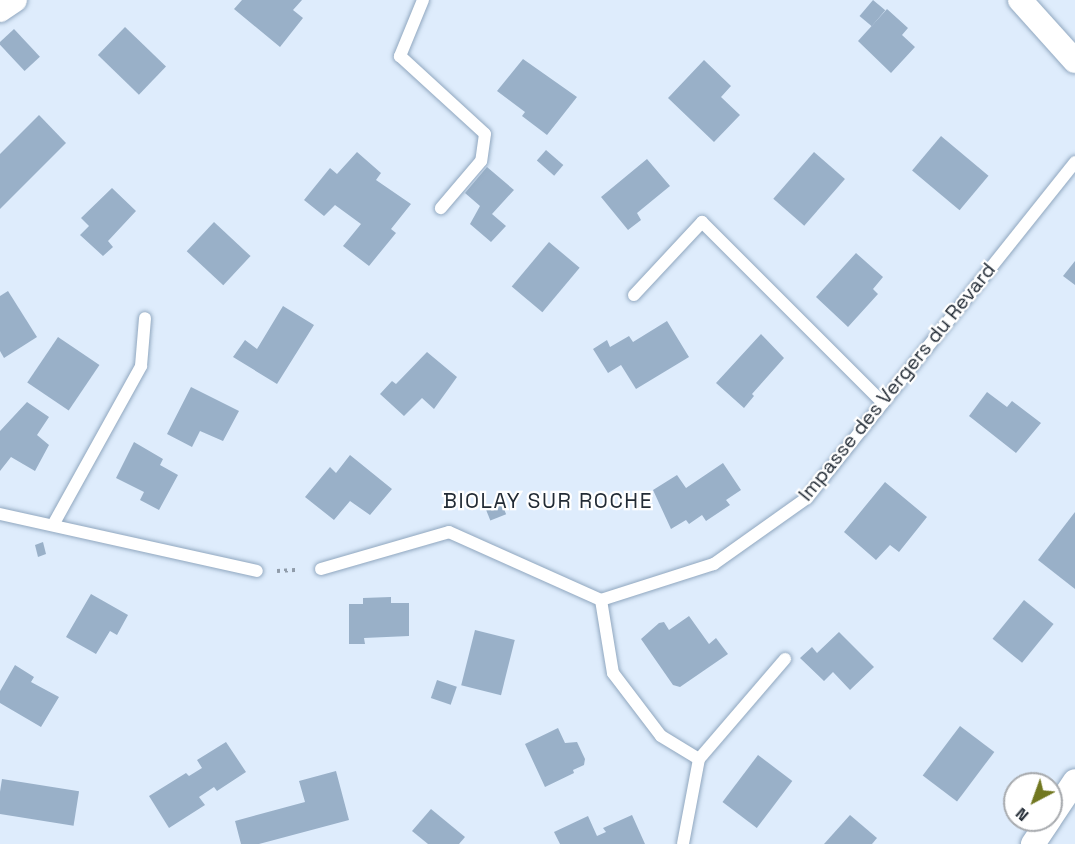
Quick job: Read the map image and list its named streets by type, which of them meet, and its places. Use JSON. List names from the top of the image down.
{
  "streets": {
    "lane": ["Impasse des Vergers du Revard"]
  },
  "districts": ["BIOLAY SUR ROCHE"],
  "north": "bottom left"
}
